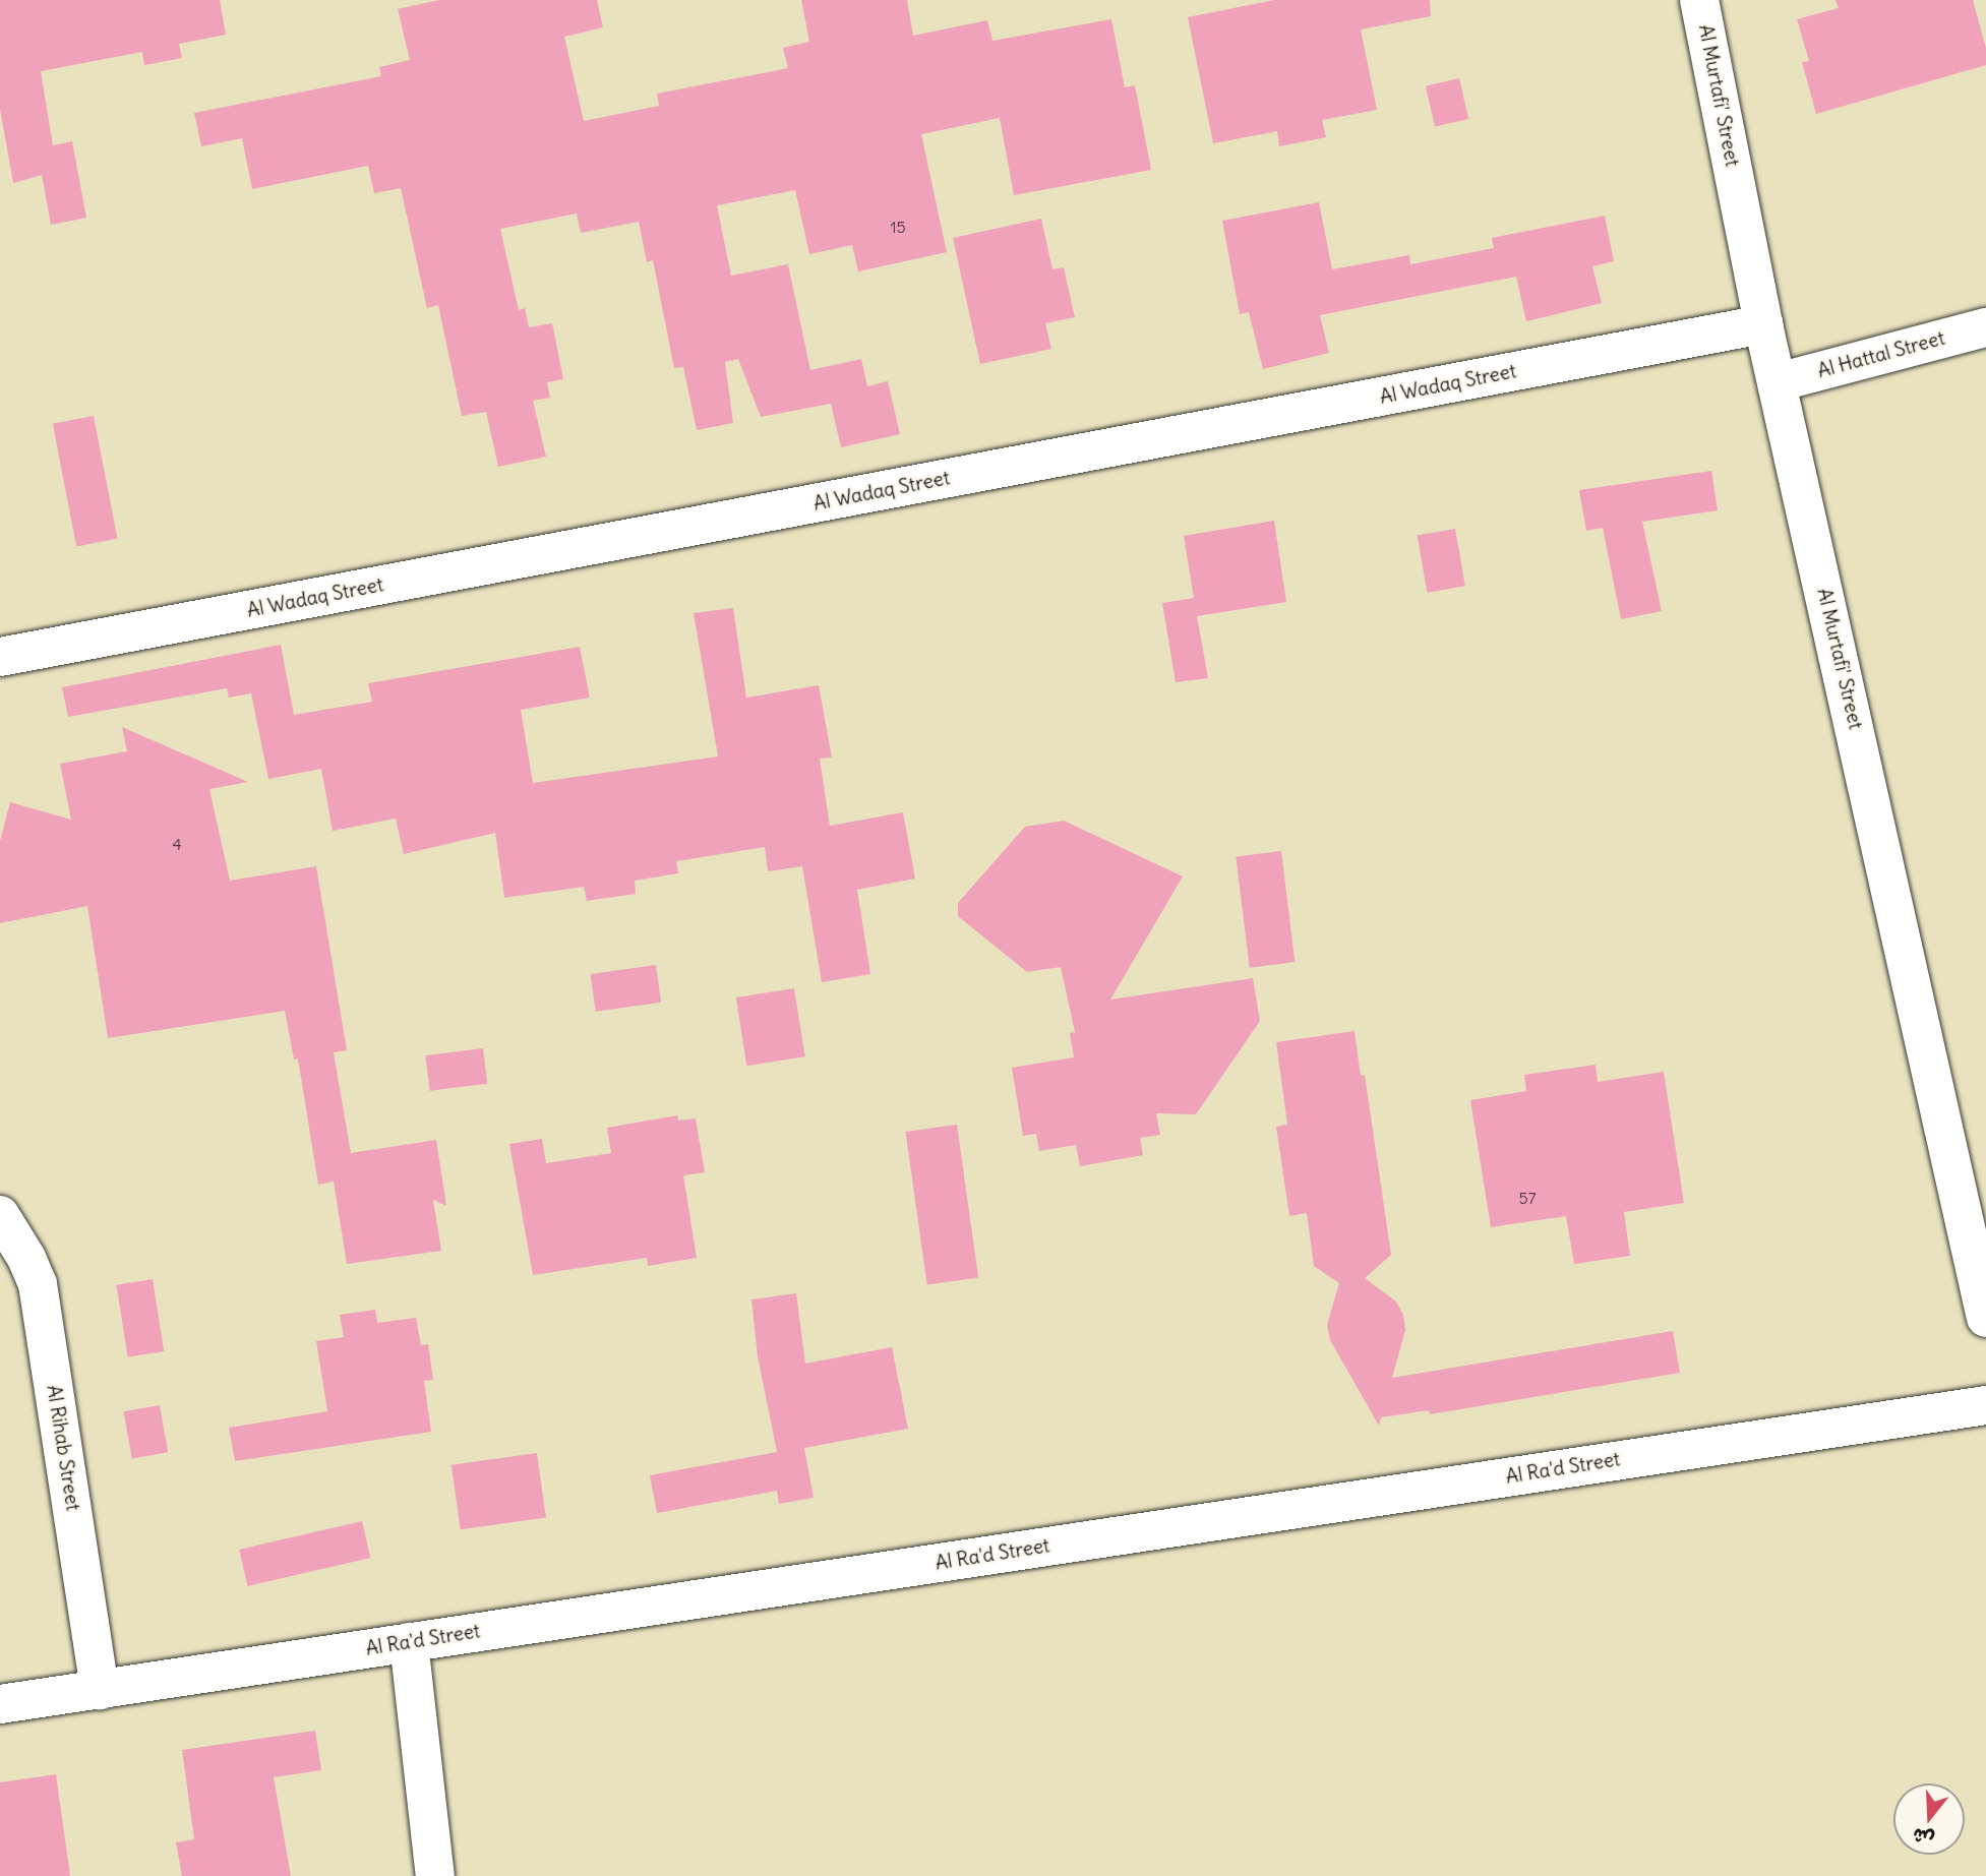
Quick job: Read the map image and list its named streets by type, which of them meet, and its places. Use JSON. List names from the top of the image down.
{
  "streets": {
    "street": [
      "Al Murtafi' Street",
      "Al Hattal Street",
      "Al Wadaq Street",
      "Al Rihab Street",
      "Al Ra'd Street"
    ]
  },
  "crossings": [
    ["Al Murtafi' Street", "Al Hattal Street"],
    ["Al Murtafi' Street", "Al Wadaq Street"],
    ["Al Rihab Street", "Al Ra'd Street"]
  ],
  "house_numbers": ["15", "4", "57"],
  "north": "bottom"
}
